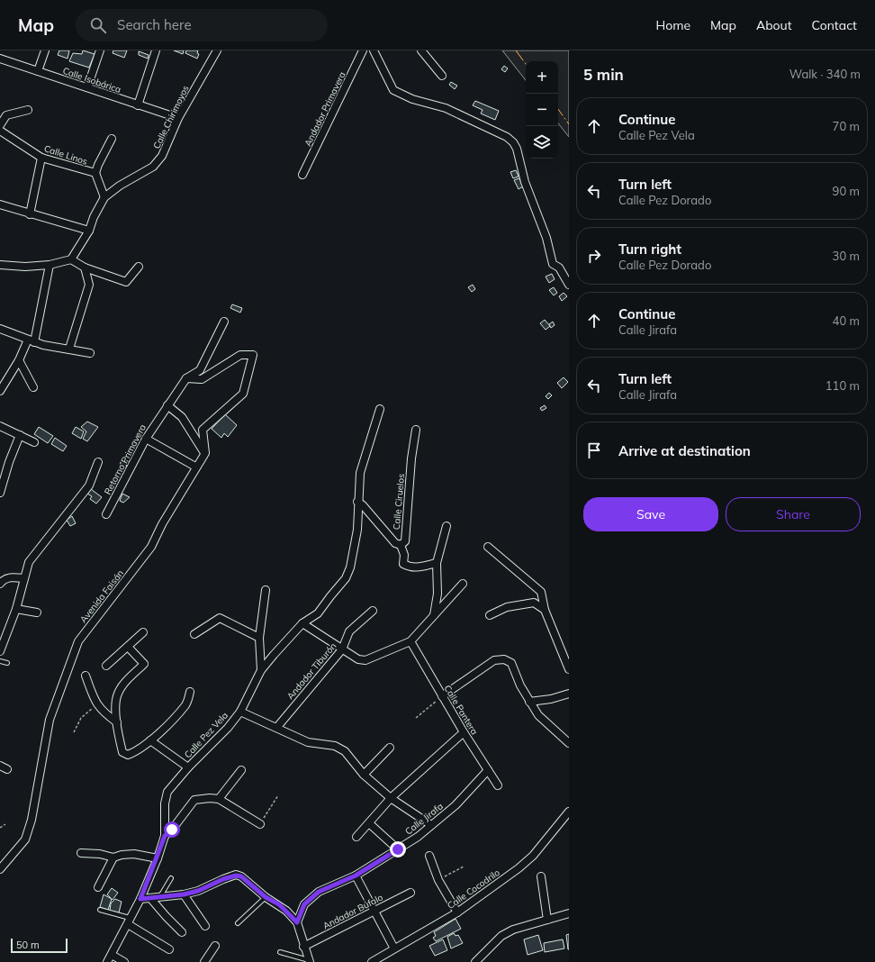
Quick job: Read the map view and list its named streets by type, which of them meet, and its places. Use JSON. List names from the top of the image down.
{
  "streets": {
    "street": [
      "Calle Isobárica",
      "Andador Primavera",
      "Calle Chirimoyos",
      "Calle Linos",
      "Retorno Primavera",
      "Calle Ciruelos",
      "Avenida Faisán",
      "Andador Tiburón",
      "Calle Pantera",
      "Calle Pez Vela",
      "Calle Jirafa",
      "Calle Cocodrilo",
      "Andador Búfalo"
    ]
  },
  "crossings": [
    ["Calle Isobárica", "Calle Chirimoyos"],
    ["Calle Pantera", "Calle Jirafa"]
  ],
  "scale_bar": "50 m",
  "page": {
    "header": "Map",
    "search": "Search here",
    "nav": [
      "Home",
      "Map",
      "About",
      "Contact"
    ],
    "heading": ["5 min", "Walk · 340 m"],
    "map_buttons": ["+", "−"],
    "list": [
      ["Continue", "Calle Pez Vela", "70 m"],
      ["Turn left", "Calle Pez Dorado", "90 m"],
      ["Turn right", "Calle Pez Dorado", "30 m"],
      ["Continue", "Calle Jirafa", "40 m"],
      ["Turn left", "Calle Jirafa", "110 m"],
      "Arrive at destination"
    ],
    "buttons": ["Save", "Share"],
    "scale": "50 m"
  }
}
